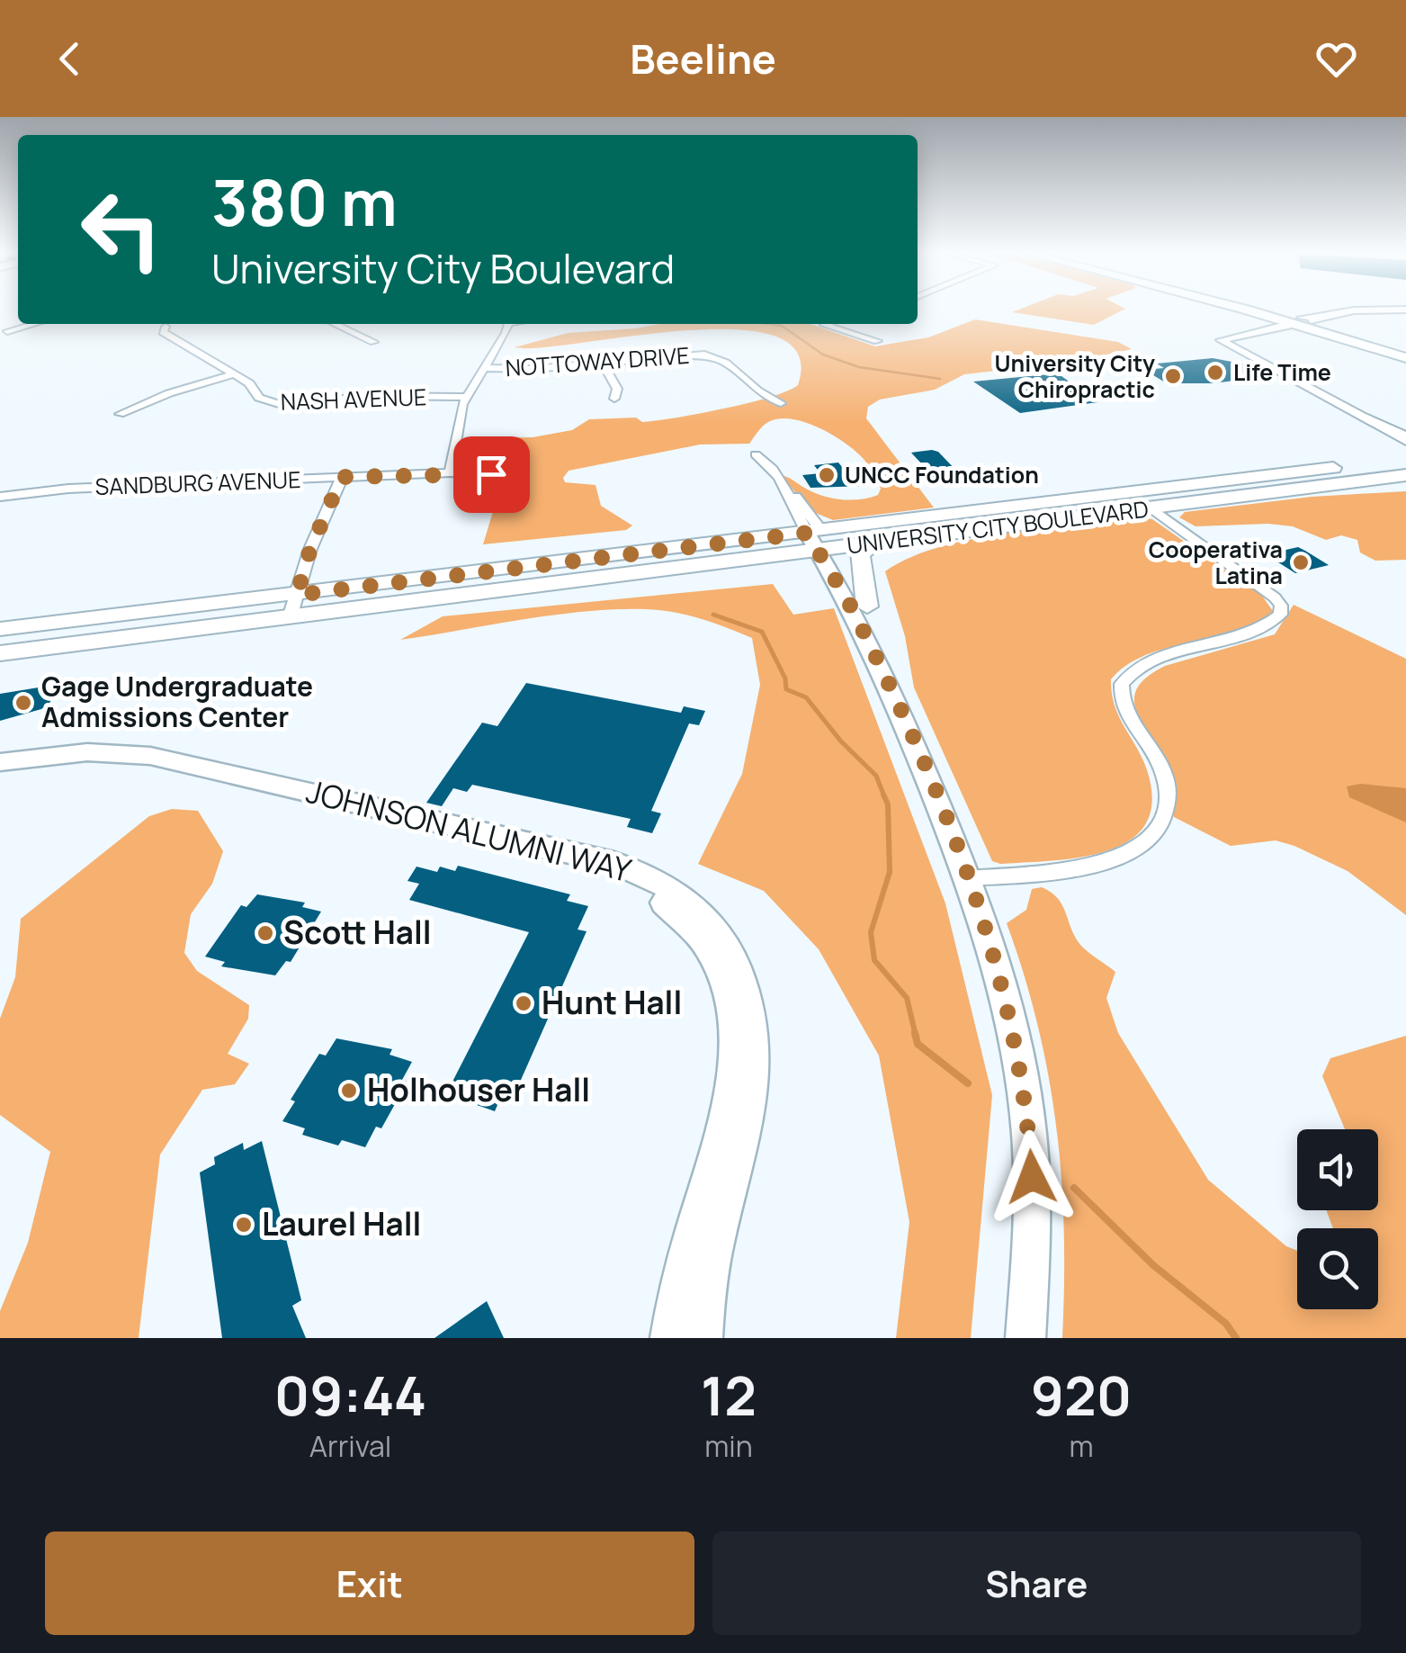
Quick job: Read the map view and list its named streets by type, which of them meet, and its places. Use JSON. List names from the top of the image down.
{
  "streets": {
    "main road": ["UNIVERSITY CITY BOULEVARD"],
    "street": [
      "NOTTOWAY DRIVE",
      "NASH AVENUE",
      "SANDBURG AVENUE",
      "JOHNSON ALUMNI WAY"
    ]
  },
  "places": [
    "Life Time",
    "University City Chiropractic",
    "UNCC Foundation",
    "Cooperativa Latina",
    "Gage Undergraduate Admissions Center",
    "Scott Hall",
    "Hunt Hall",
    "Holhouser Hall",
    "Laurel Hall"
  ],
  "page": {
    "header": "Beeline",
    "turn": ["380 m", "University City Boulevard"],
    "eta": [
      "09:44",
      "Arrival",
      "12",
      "min",
      "920",
      "m"
    ],
    "buttons": ["Exit", "Share"]
  }
}
